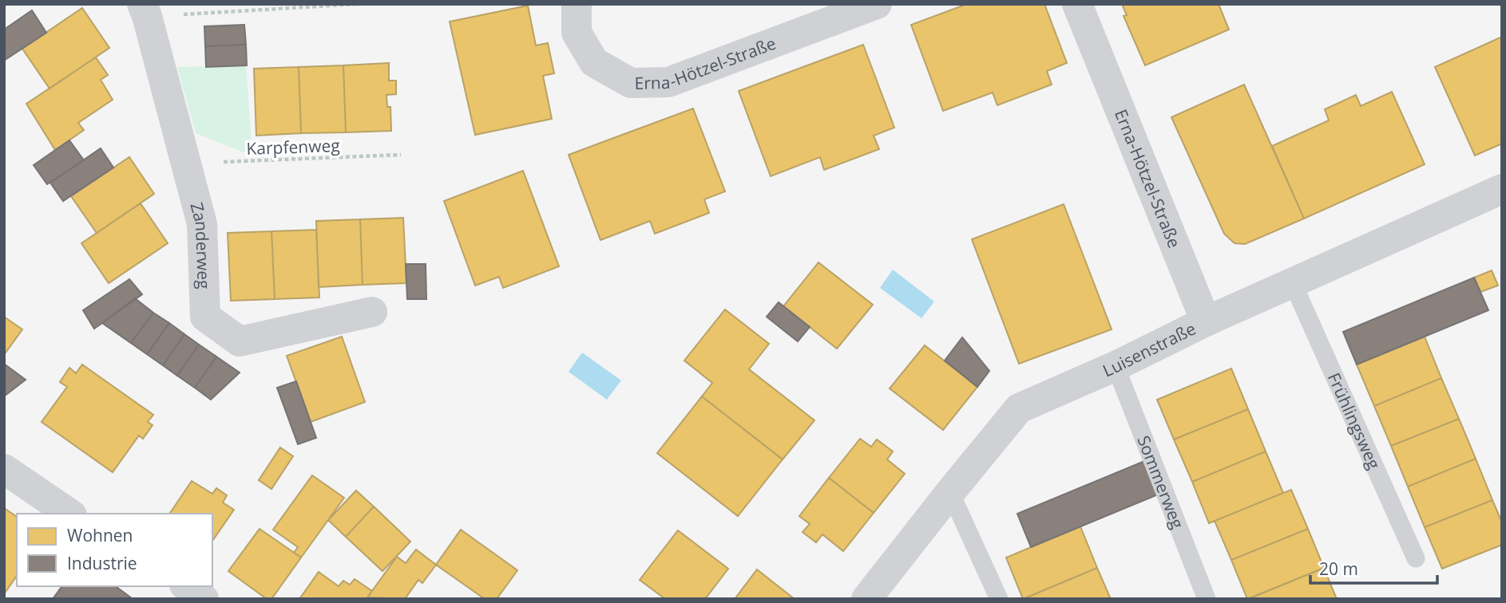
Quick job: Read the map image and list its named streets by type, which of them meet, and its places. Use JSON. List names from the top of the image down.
{
  "streets": {
    "street": ["Erna-Hötzel-Straße", "Zanderweg", "Luisenstraße"],
    "lane": ["Frühlingsweg", "Sommerweg"],
    "path": ["Karpfenweg"]
  },
  "crossings": [
    ["Erna-Hötzel-Straße", "Luisenstraße"],
    ["Karpfenweg", "Zanderweg"],
    ["Luisenstraße", "Frühlingsweg"],
    ["Luisenstraße", "Sommerweg"]
  ],
  "legend": ["Wohnen", "Industrie"],
  "scale_bar": "20 m"
}
